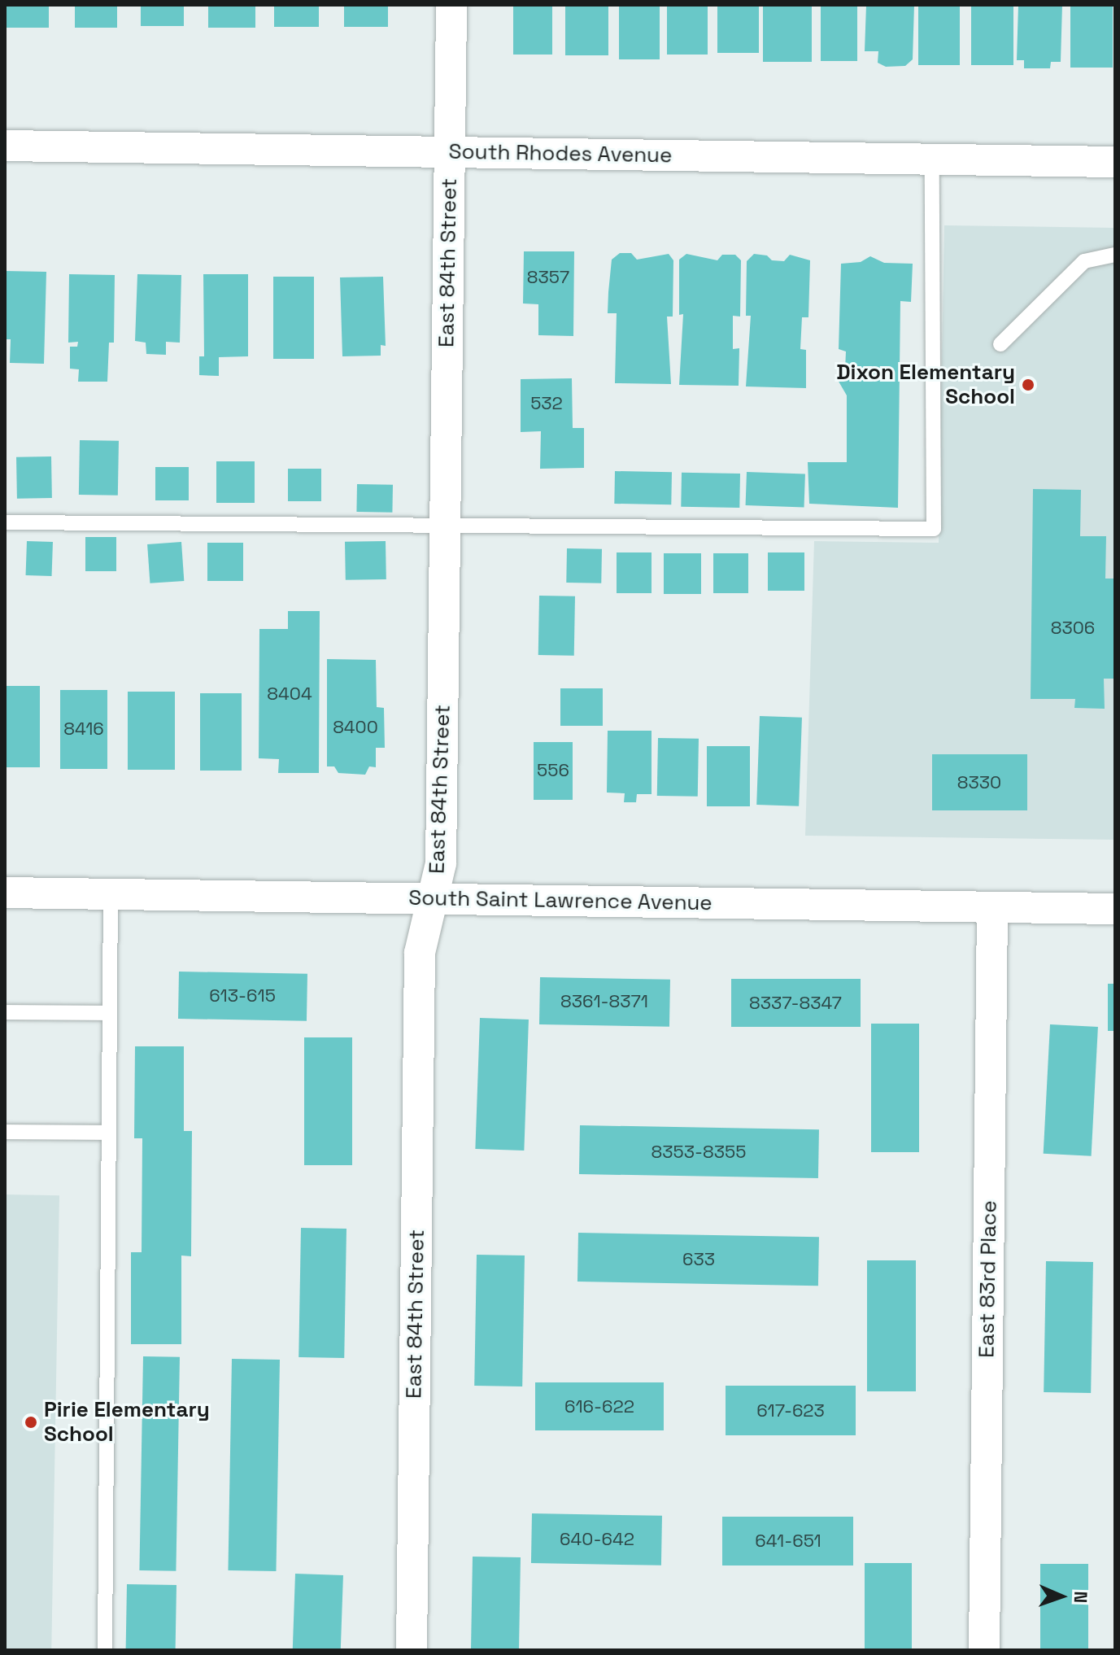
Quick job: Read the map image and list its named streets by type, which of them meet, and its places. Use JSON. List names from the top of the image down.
{
  "streets": {
    "street": [
      "South Rhodes Avenue",
      "East 84th Street",
      "South Saint Lawrence Avenue",
      "East 83rd Place"
    ]
  },
  "crossings": [
    ["South Rhodes Avenue", "East 84th Street"],
    ["East 84th Street", "South Saint Lawrence Avenue"],
    ["South Saint Lawrence Avenue", "East 83rd Place"]
  ],
  "places": ["Dixon Elementary School", "Pirie Elementary School"],
  "house_numbers": [
    "8357",
    "532",
    "8306",
    "8404",
    "8400",
    "8416",
    "556",
    "8330",
    "613-615",
    "8361-8371",
    "8337-8347",
    "8353-8355",
    "633",
    "616-622",
    "617-623",
    "640-642",
    "641-651"
  ],
  "north": "right"
}
